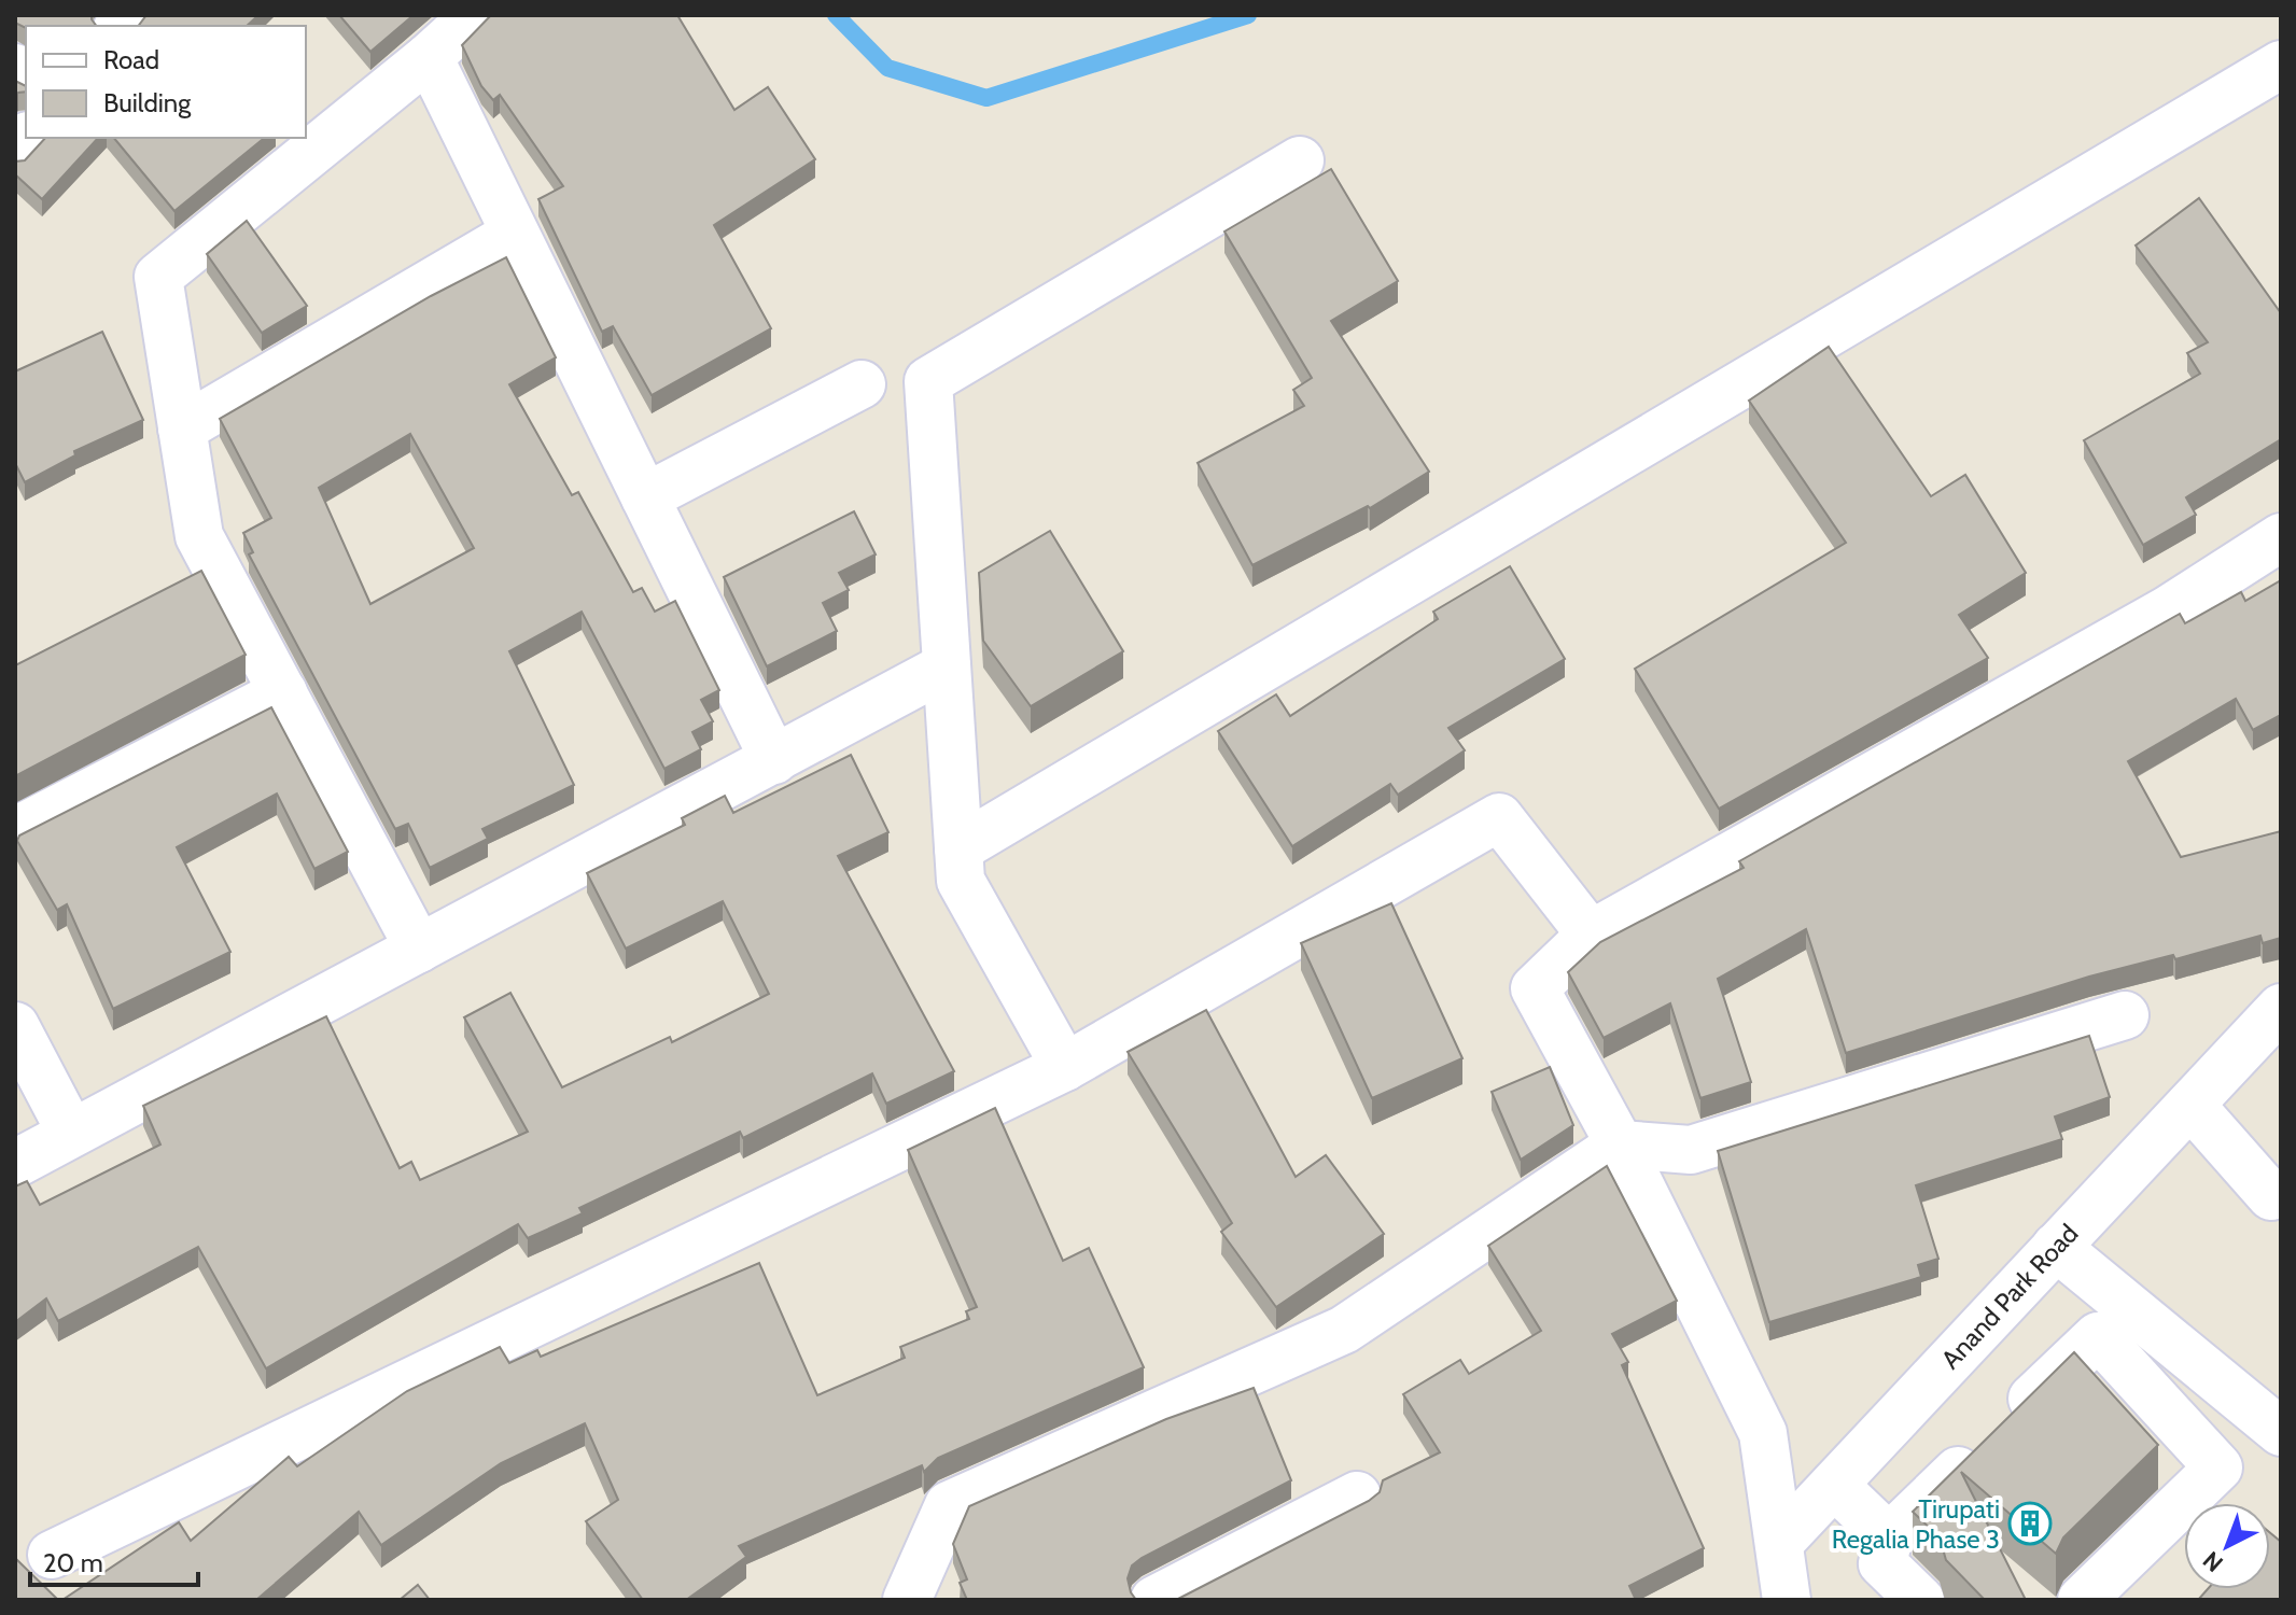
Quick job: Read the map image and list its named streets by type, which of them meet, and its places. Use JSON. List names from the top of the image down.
{
  "streets": {
    "street": ["Anand Park Road"]
  },
  "places": {
    "building": ["Tirupati Regalia Phase 3"]
  },
  "legend": ["Road", "Building"],
  "scale_bar": "20 m",
  "north": "bottom left"
}
